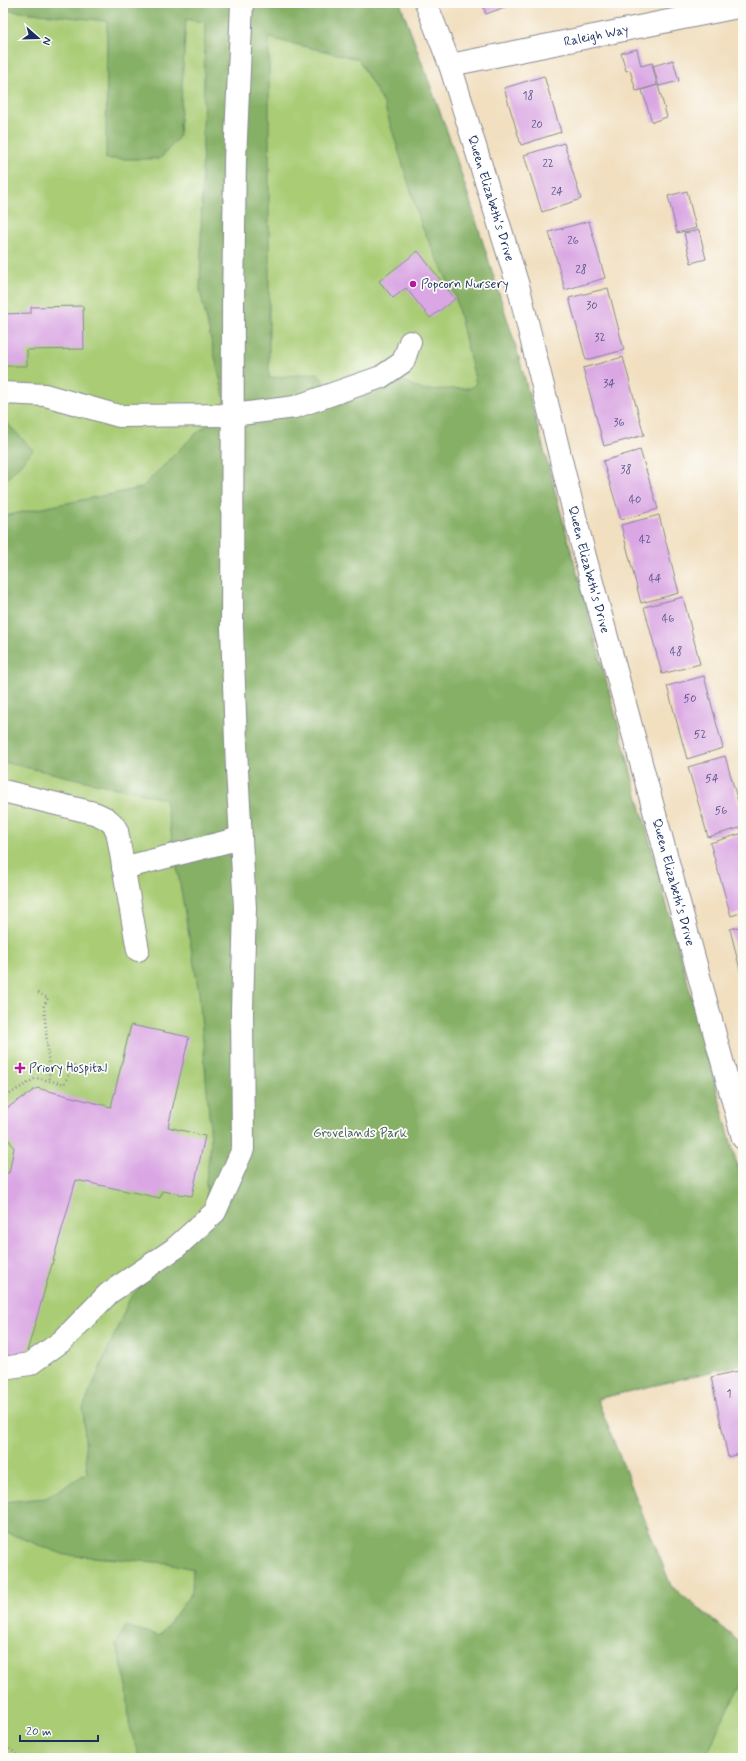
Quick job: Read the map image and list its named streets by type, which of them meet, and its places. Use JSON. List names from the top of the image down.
{
  "streets": {
    "street": ["Raleigh Way", "Queen Elizabeth's Drive"]
  },
  "crossings": [
    ["Raleigh Way", "Queen Elizabeth's Drive"]
  ],
  "parks": ["Grovelands Park"],
  "places": {
    "other": ["Popcorn Nursery"],
    "health": ["Priory Hospital"]
  },
  "house_numbers": [
    "18",
    "20",
    "22",
    "24",
    "26",
    "28",
    "30",
    "32",
    "34",
    "36",
    "38",
    "40",
    "42",
    "44",
    "46",
    "48",
    "50",
    "52",
    "54",
    "56",
    "1"
  ],
  "scale_bar": "20 m",
  "north": "right"
}
